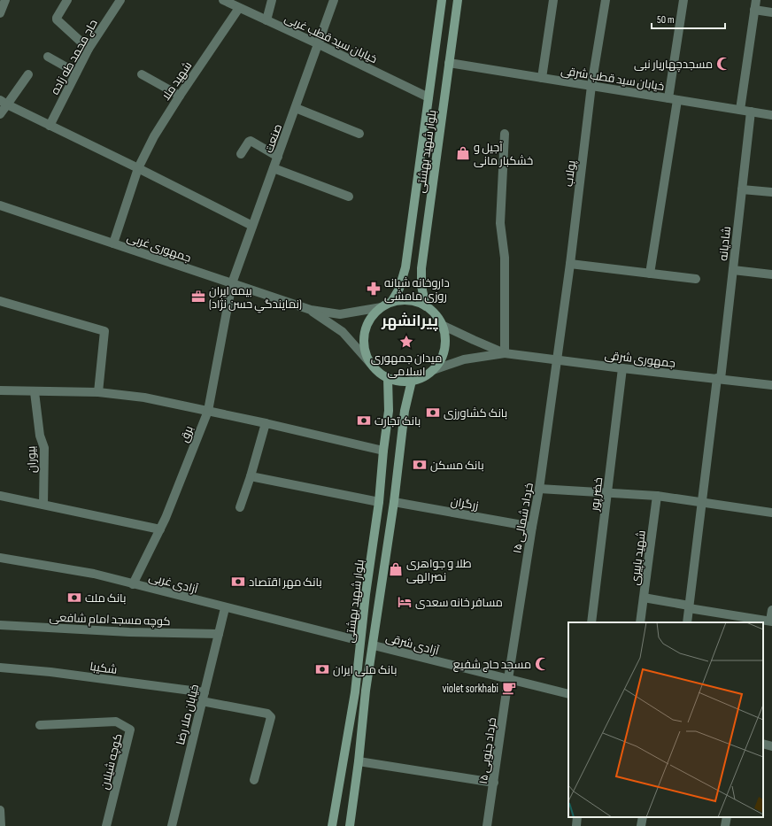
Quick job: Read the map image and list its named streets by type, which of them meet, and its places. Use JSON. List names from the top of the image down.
{
  "streets": {
    "main road": ["بلوار شهید بهشتی"],
    "street": [
      "خیابان سید قطب غربی",
      "حاج محمد طه زاده",
      "خیابان سید قطب شرقی",
      "شهید ملا",
      "صنعت",
      "پولاب",
      "شادیانه",
      "جمهوری غربی",
      "جمهوری شرقی",
      "برق",
      "بیوران",
      "خضر پور",
      "زرگران",
      "۱۵ خرداد شمالی",
      "شهید باپیری",
      "آزادی غربی",
      "کوچه مسجد امام شافعی",
      "آزادی شرقی",
      "شکیبا",
      "خیابان ملا رضا",
      "۱۵ خرداد جنوبی",
      "کوچه شیلان"
    ]
  },
  "crossings": [
    ["خیابان سید قطب غربی", "شهید ملا"],
    ["خیابان سید قطب غربی", "صنعت"],
    ["خیابان سید قطب غربی", "بلوار شهید بهشتی"],
    ["خیابان سید قطب شرقی", "بلوار شهید بهشتی"],
    ["خیابان سید قطب شرقی", "پولاب"],
    ["خیابان سید قطب شرقی", "شادیانه"],
    ["شهید ملا", "جمهوری غربی"],
    ["صنعت", "جمهوری غربی"],
    ["صنعت", "برق"],
    ["بلوار شهید بهشتی", "آزادی غربی"],
    ["پولاب", "جمهوری شرقی"],
    ["پولاب", "۱۵ خرداد شمالی"],
    ["شادیانه", "جمهوری شرقی"],
    ["جمهوری غربی", "برق"],
    ["جمهوری شرقی", "خضر پور"],
    ["جمهوری شرقی", "۱۵ خرداد شمالی"],
    ["برق", "آزادی غربی"],
    ["زرگران", "۱۵ خرداد شمالی"],
    ["۱۵ خرداد شمالی", "آزادی شرقی"],
    ["۱۵ خرداد شمالی", "۱۵ خرداد جنوبی"],
    ["آزادی غربی", "خیابان ملا رضا"],
    ["کوچه مسجد امام شافعی", "خیابان ملا رضا"],
    ["آزادی شرقی", "۱۵ خرداد جنوبی"],
    ["شکیبا", "خیابان ملا رضا"]
  ],
  "districts": ["پیرانشهر"],
  "places": {
    "mosque": ["مسجدچهاریار نبی", "مسجد حاج شفیع"],
    "shop": ["آجیل و خشکبار مانی", "طلا و جواهری نصرالهی"],
    "pharmacy": ["داروخانه شبانه روزی مامشی"],
    "office": ["بيمه ايران (نمايندگي حسن نژاد)"],
    "place": ["میدان جمهوری اسلامی"],
    "bank": [
      "بانک کشاورزی",
      "بانک تجارت",
      "بانک مسکن",
      "بانک مهر اقتصاد",
      "بانک ملت",
      "بانک ملی ایران"
    ],
    "hotel": ["مسافر خانه سعدی"],
    "cafe": ["violet sorkhabi"]
  },
  "scale_bar": "50 m"
}
